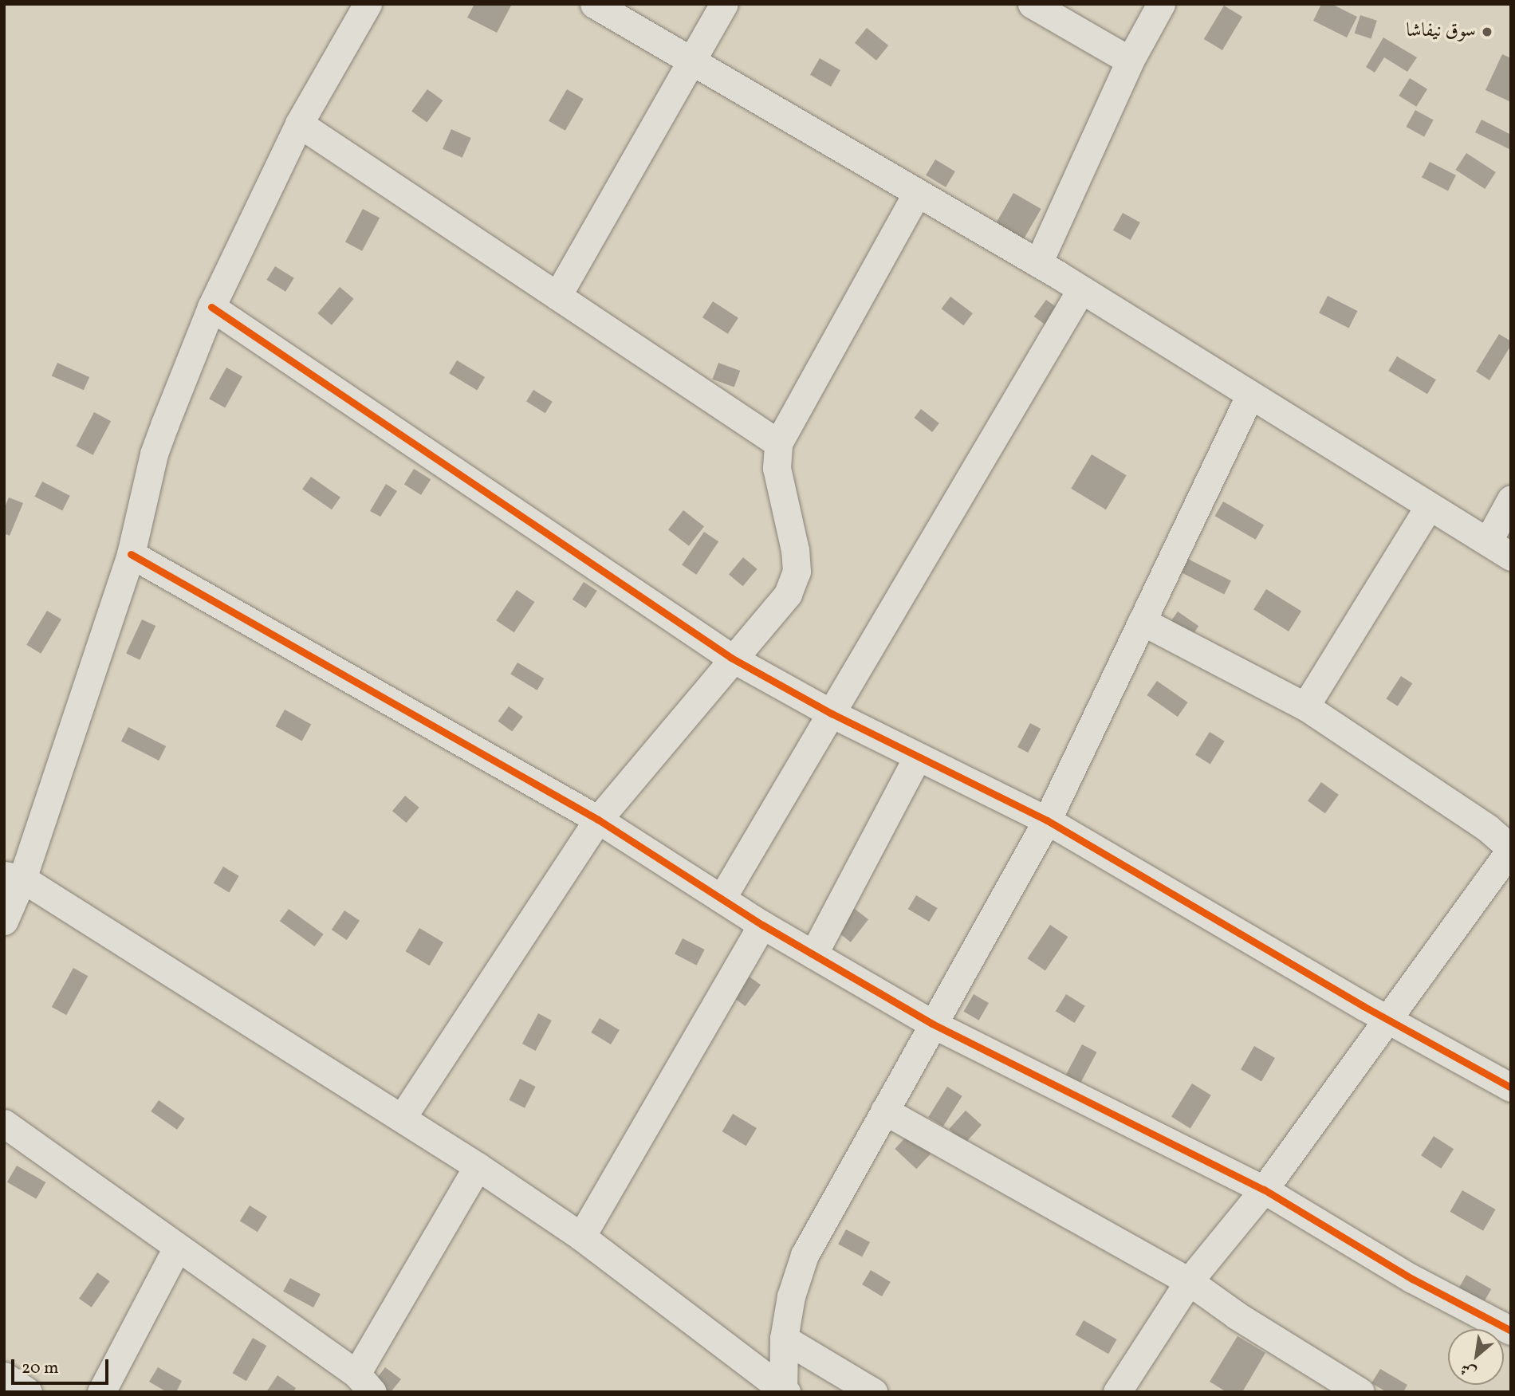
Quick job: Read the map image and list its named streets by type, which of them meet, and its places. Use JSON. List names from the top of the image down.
{
  "places": ["سوق نيفاشا"],
  "scale_bar": "20 m",
  "north": "bottom left"
}
